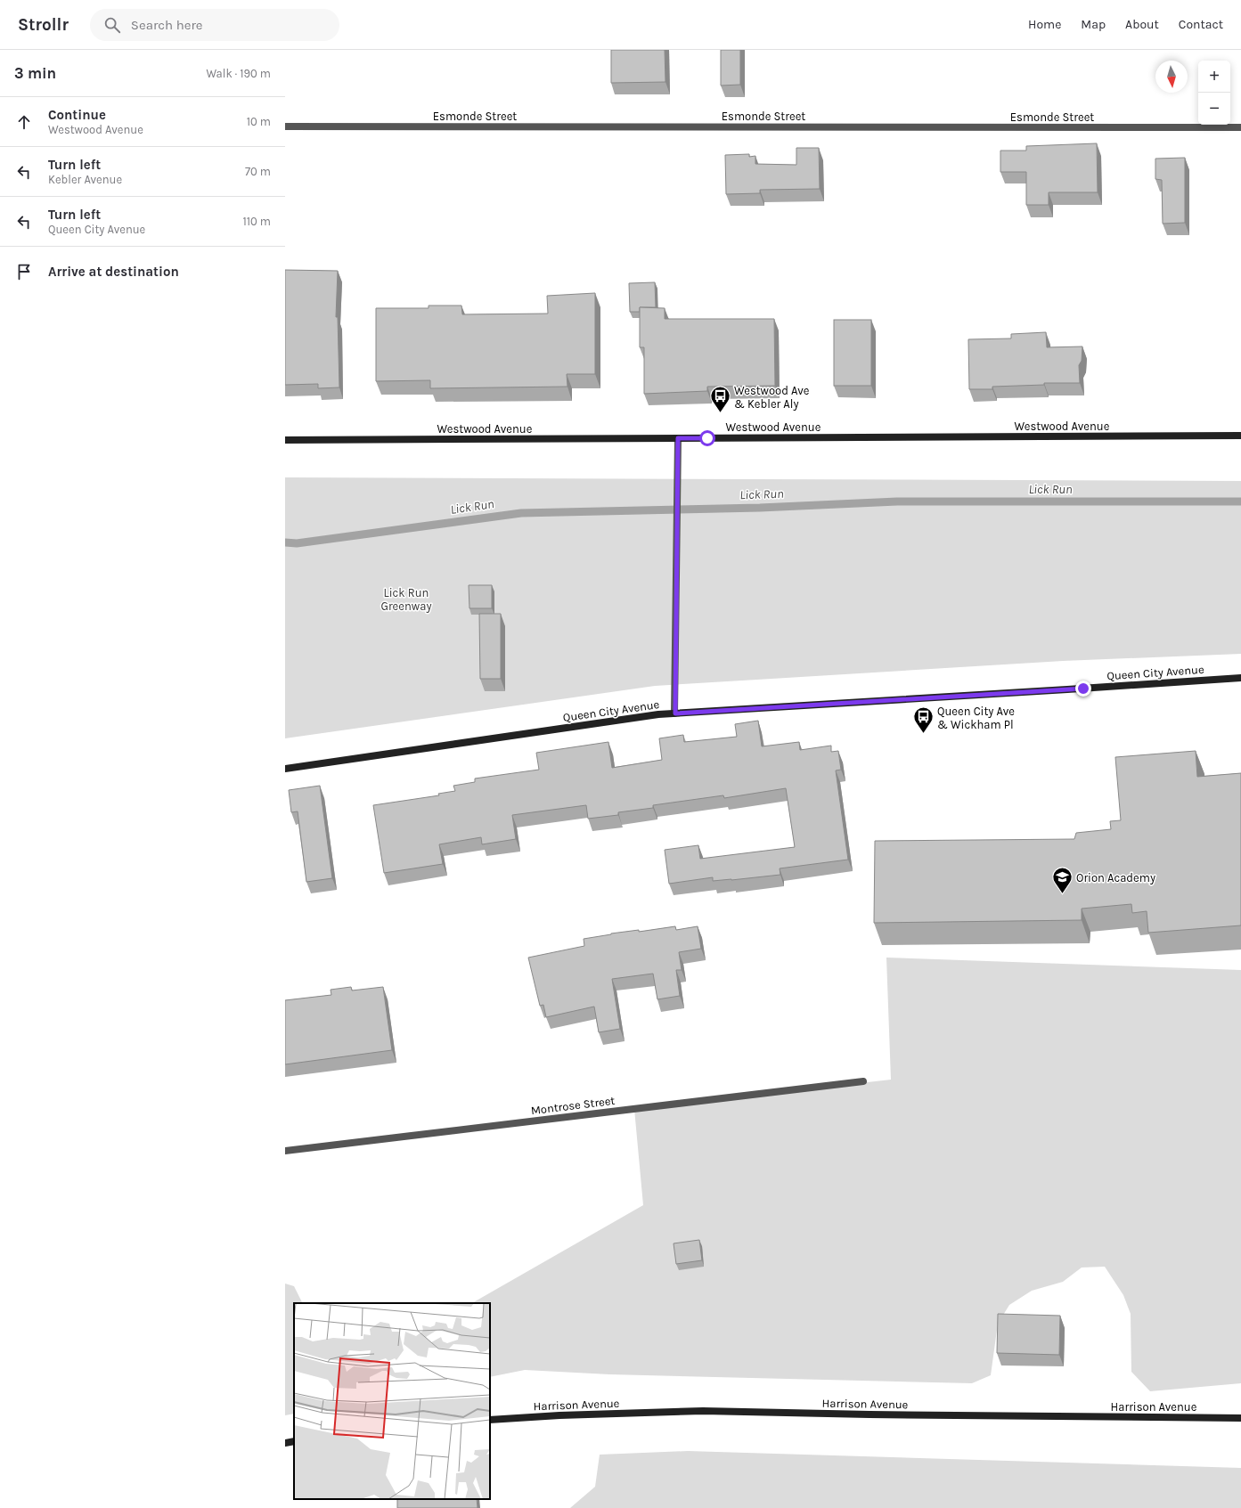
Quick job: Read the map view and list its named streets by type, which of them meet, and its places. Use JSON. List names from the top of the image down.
{
  "streets": {
    "main road": ["Westwood Avenue", "Queen City Avenue", "Harrison Avenue"],
    "street": ["Esmonde Street", "Montrose Street"]
  },
  "water": ["Lick Run"],
  "parks": ["Lick Run Greenway"],
  "places": {
    "bus stop": ["Westwood Ave & Kebler Aly", "Queen City Ave & Wickham Pl"],
    "school or university": ["Orion Academy"]
  },
  "north": "bottom",
  "page": {
    "header": "Strollr",
    "search": "Search here",
    "nav": [
      "Home",
      "Map",
      "About",
      "Contact"
    ],
    "heading": ["3 min", "Walk · 190 m"],
    "map_buttons": ["+", "−"],
    "list": [
      ["Continue", "Westwood Avenue", "10 m"],
      ["Turn left", "Kebler Avenue", "70 m"],
      ["Turn left", "Queen City Avenue", "110 m"],
      "Arrive at destination"
    ]
  }
}
